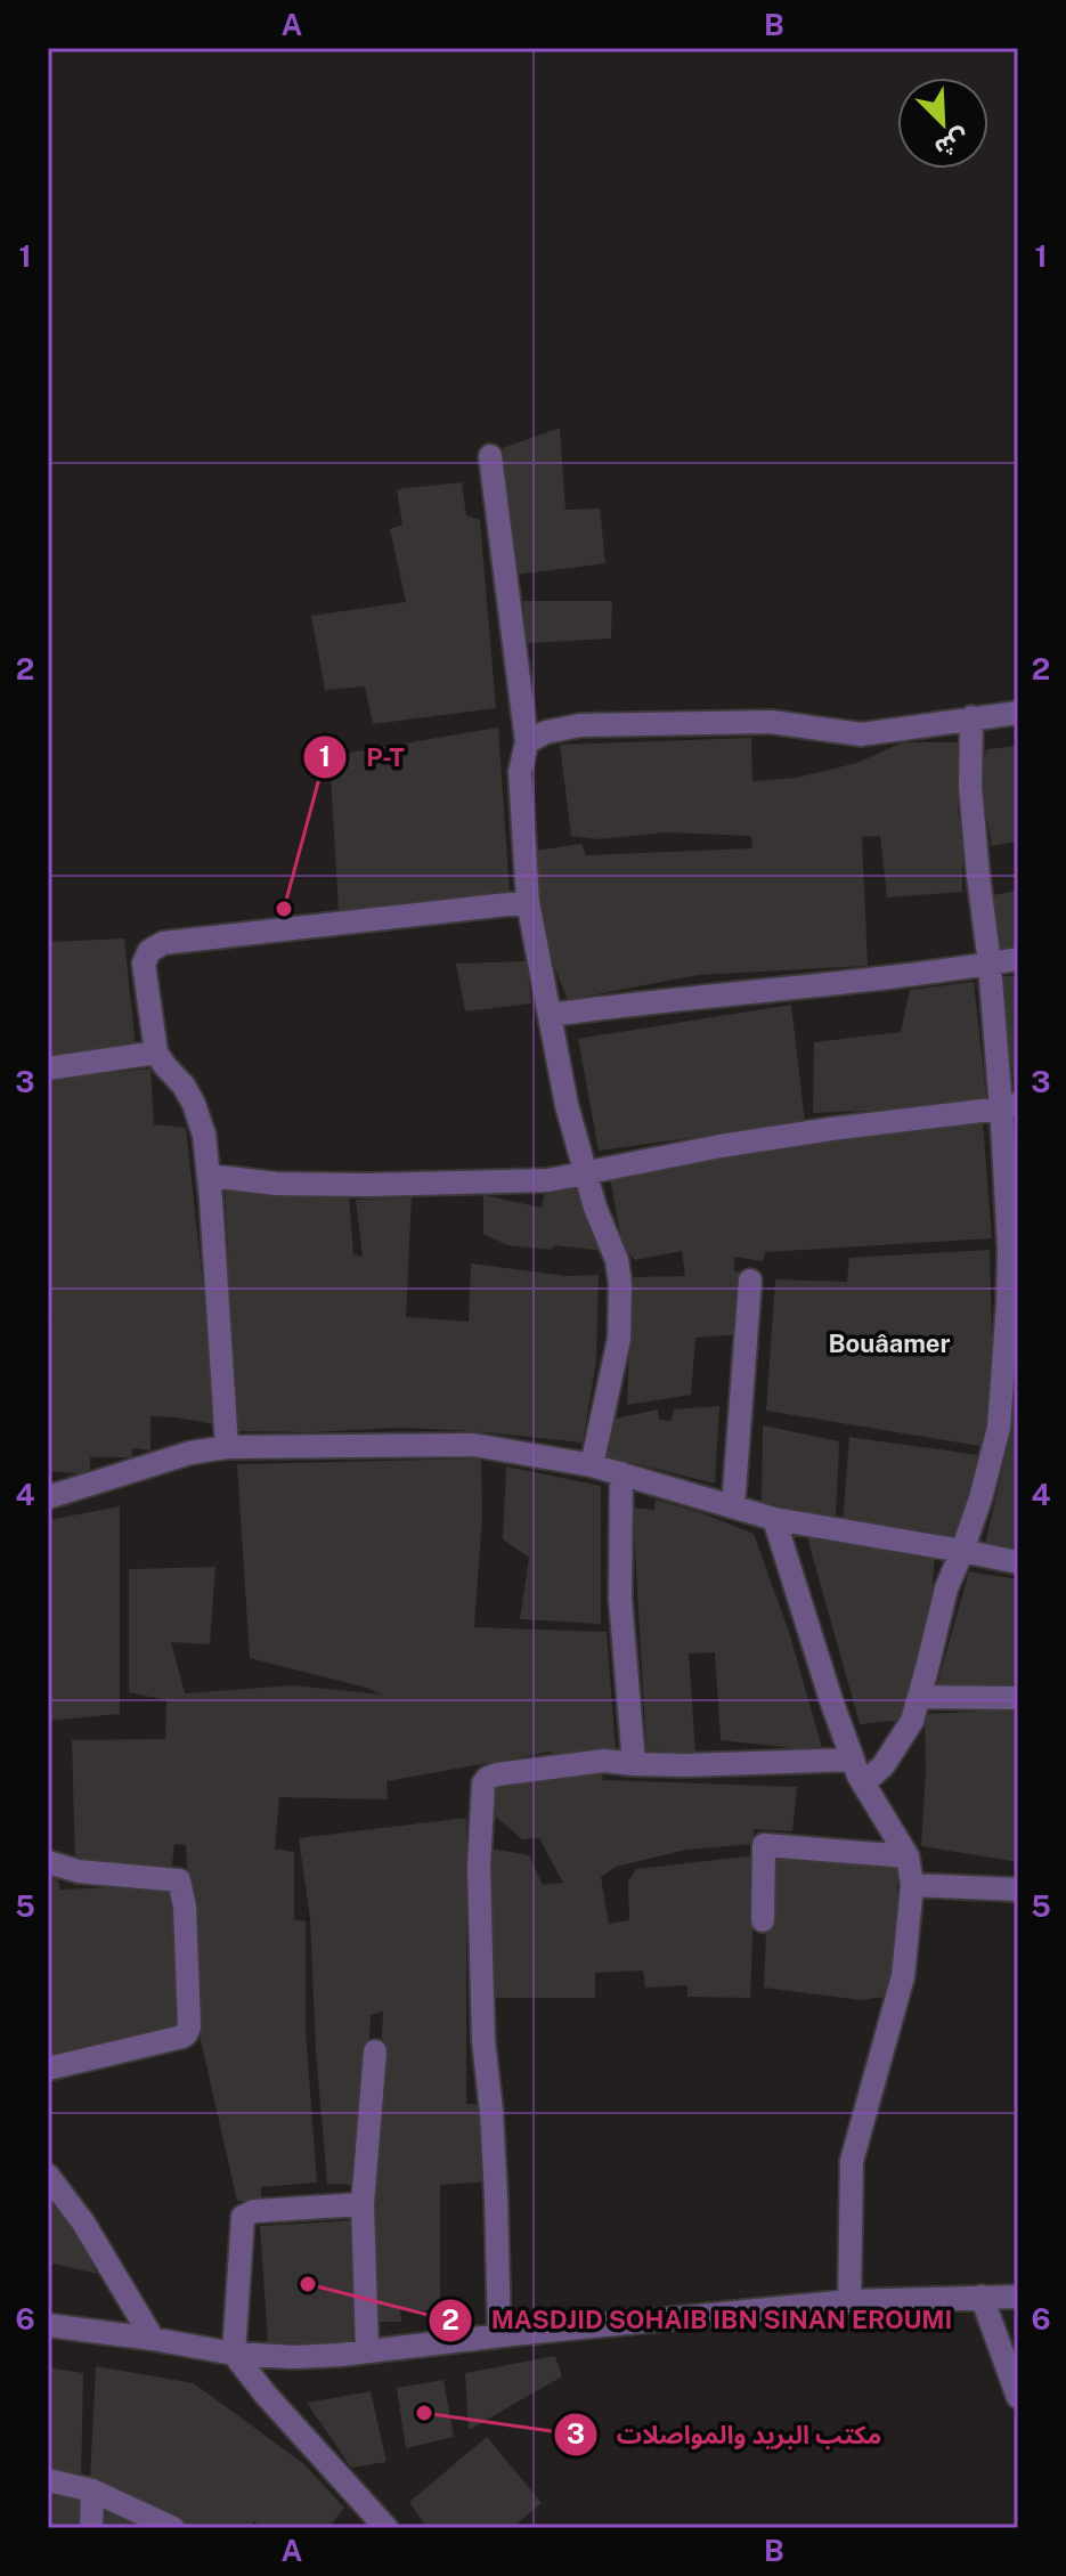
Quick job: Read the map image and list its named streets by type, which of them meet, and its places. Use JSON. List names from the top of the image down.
{
  "districts": ["Bouâamer"],
  "places": ["P-T", "MASDJID SOHAIB IBN SINAN EROUMI", "مكتب البريد والمواصلات"],
  "north": "bottom right",
  "grid": {
    "columns": ["A", "B"],
    "rows": [
      "1",
      "2",
      "3",
      "4",
      "5",
      "6"
    ]
  }
}
